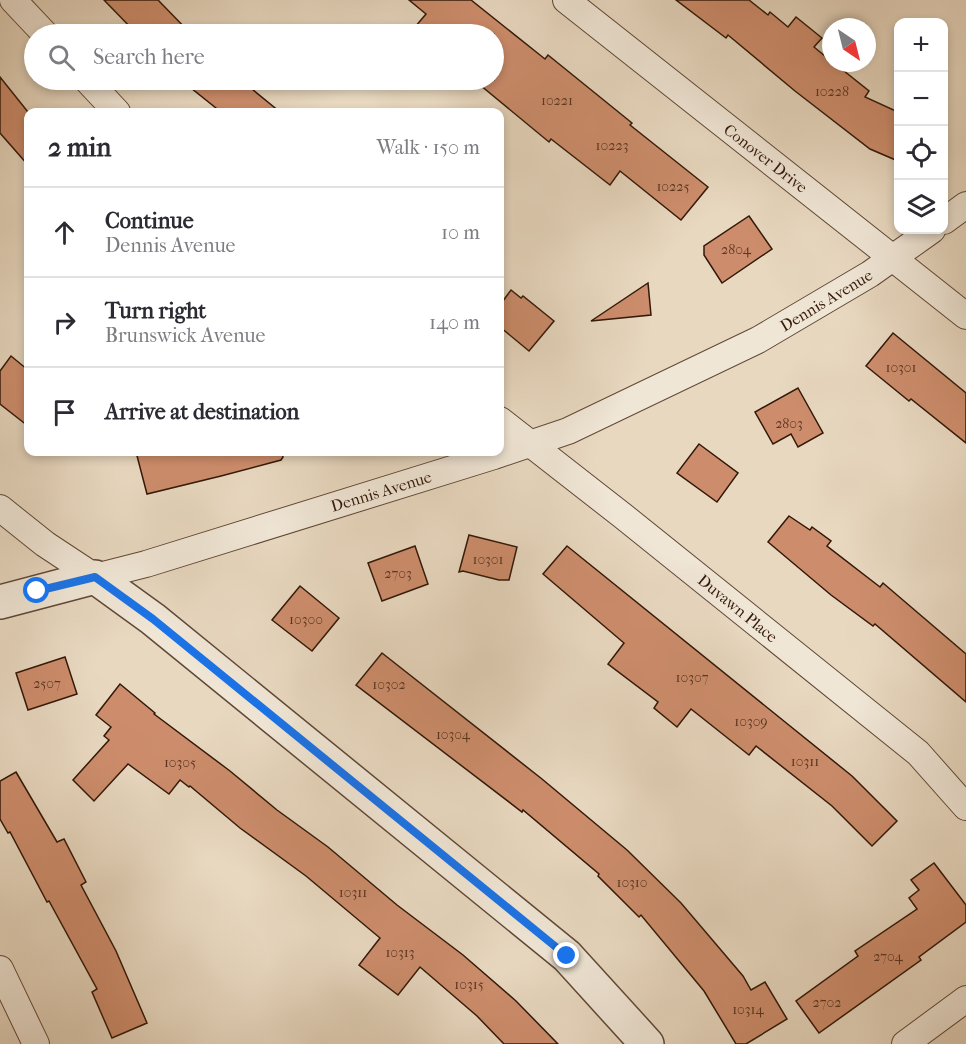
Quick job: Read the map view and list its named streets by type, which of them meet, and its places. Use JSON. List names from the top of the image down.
{
  "streets": {
    "street": ["Conover Drive", "Dennis Avenue", "Duvawn Place"]
  },
  "crossings": [
    ["Conover Drive", "Dennis Avenue"],
    ["Dennis Avenue", "Duvawn Place"]
  ],
  "house_numbers": [
    "10228",
    "10221",
    "10223",
    "10225",
    "2804",
    "10301",
    "2803",
    "10301",
    "2703",
    "10300",
    "10307",
    "2507",
    "10302",
    "10309",
    "10304",
    "10311",
    "10305",
    "10310",
    "10311",
    "10313",
    "2704",
    "10315",
    "2702",
    "10314"
  ],
  "north": "bottom right",
  "page": {
    "map_buttons": ["+", "−"],
    "search": "Search here",
    "heading": ["2 min", "Walk · 150 m"],
    "list": [
      ["Continue", "Dennis Avenue", "10 m"],
      ["Turn right", "Brunswick Avenue", "140 m"],
      "Arrive at destination"
    ]
  }
}
